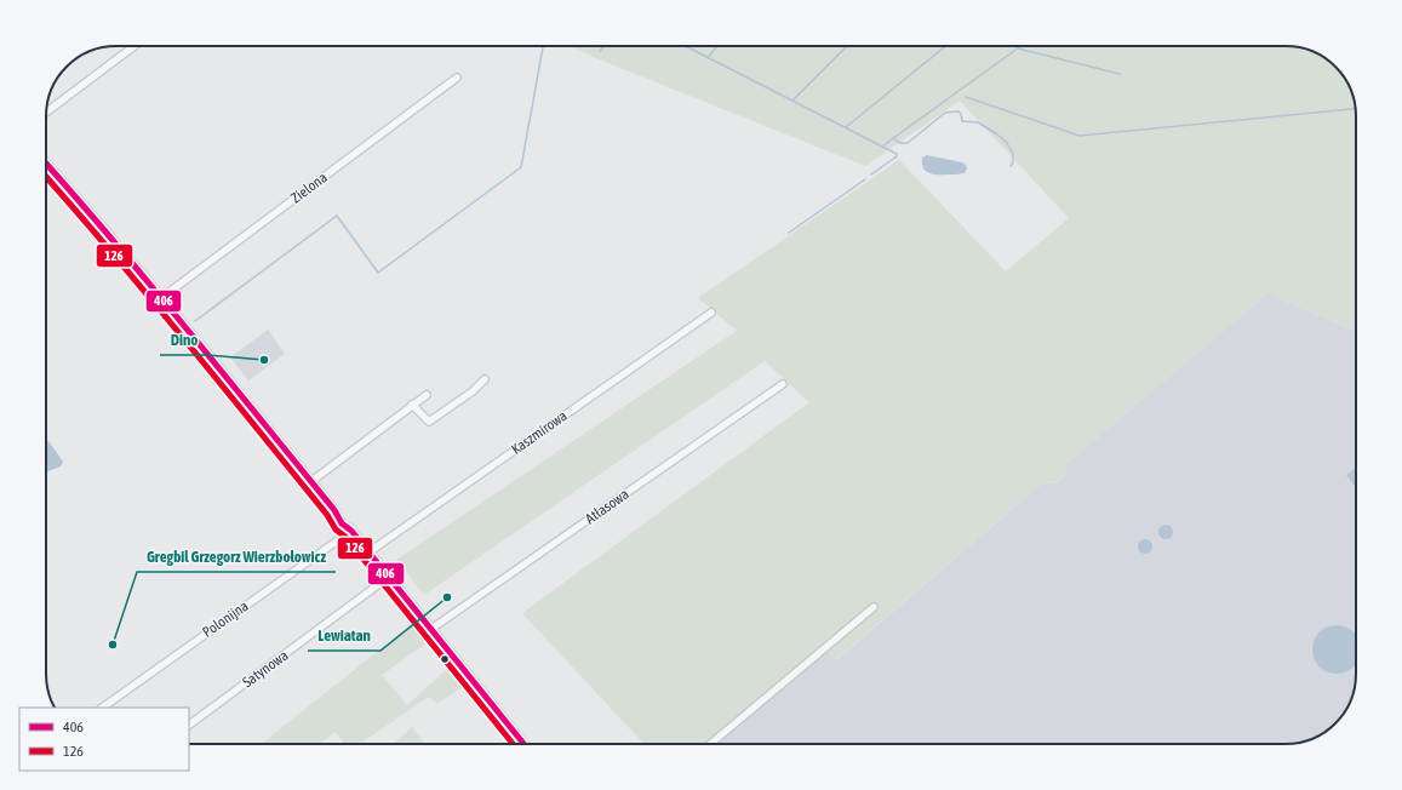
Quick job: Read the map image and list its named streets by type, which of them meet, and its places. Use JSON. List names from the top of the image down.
{
  "streets": {
    "street": [
      "Zielona",
      "Kaszmirowa",
      "Atłasowa",
      "Polonijna",
      "Satynowa"
    ]
  },
  "places": ["Dino", "Lewiatan", "Gregbil Grzegorz Wierzbołowicz"],
  "lines": ["transit line 406", "transit line 126"],
  "legend": ["406", "126"]
}
